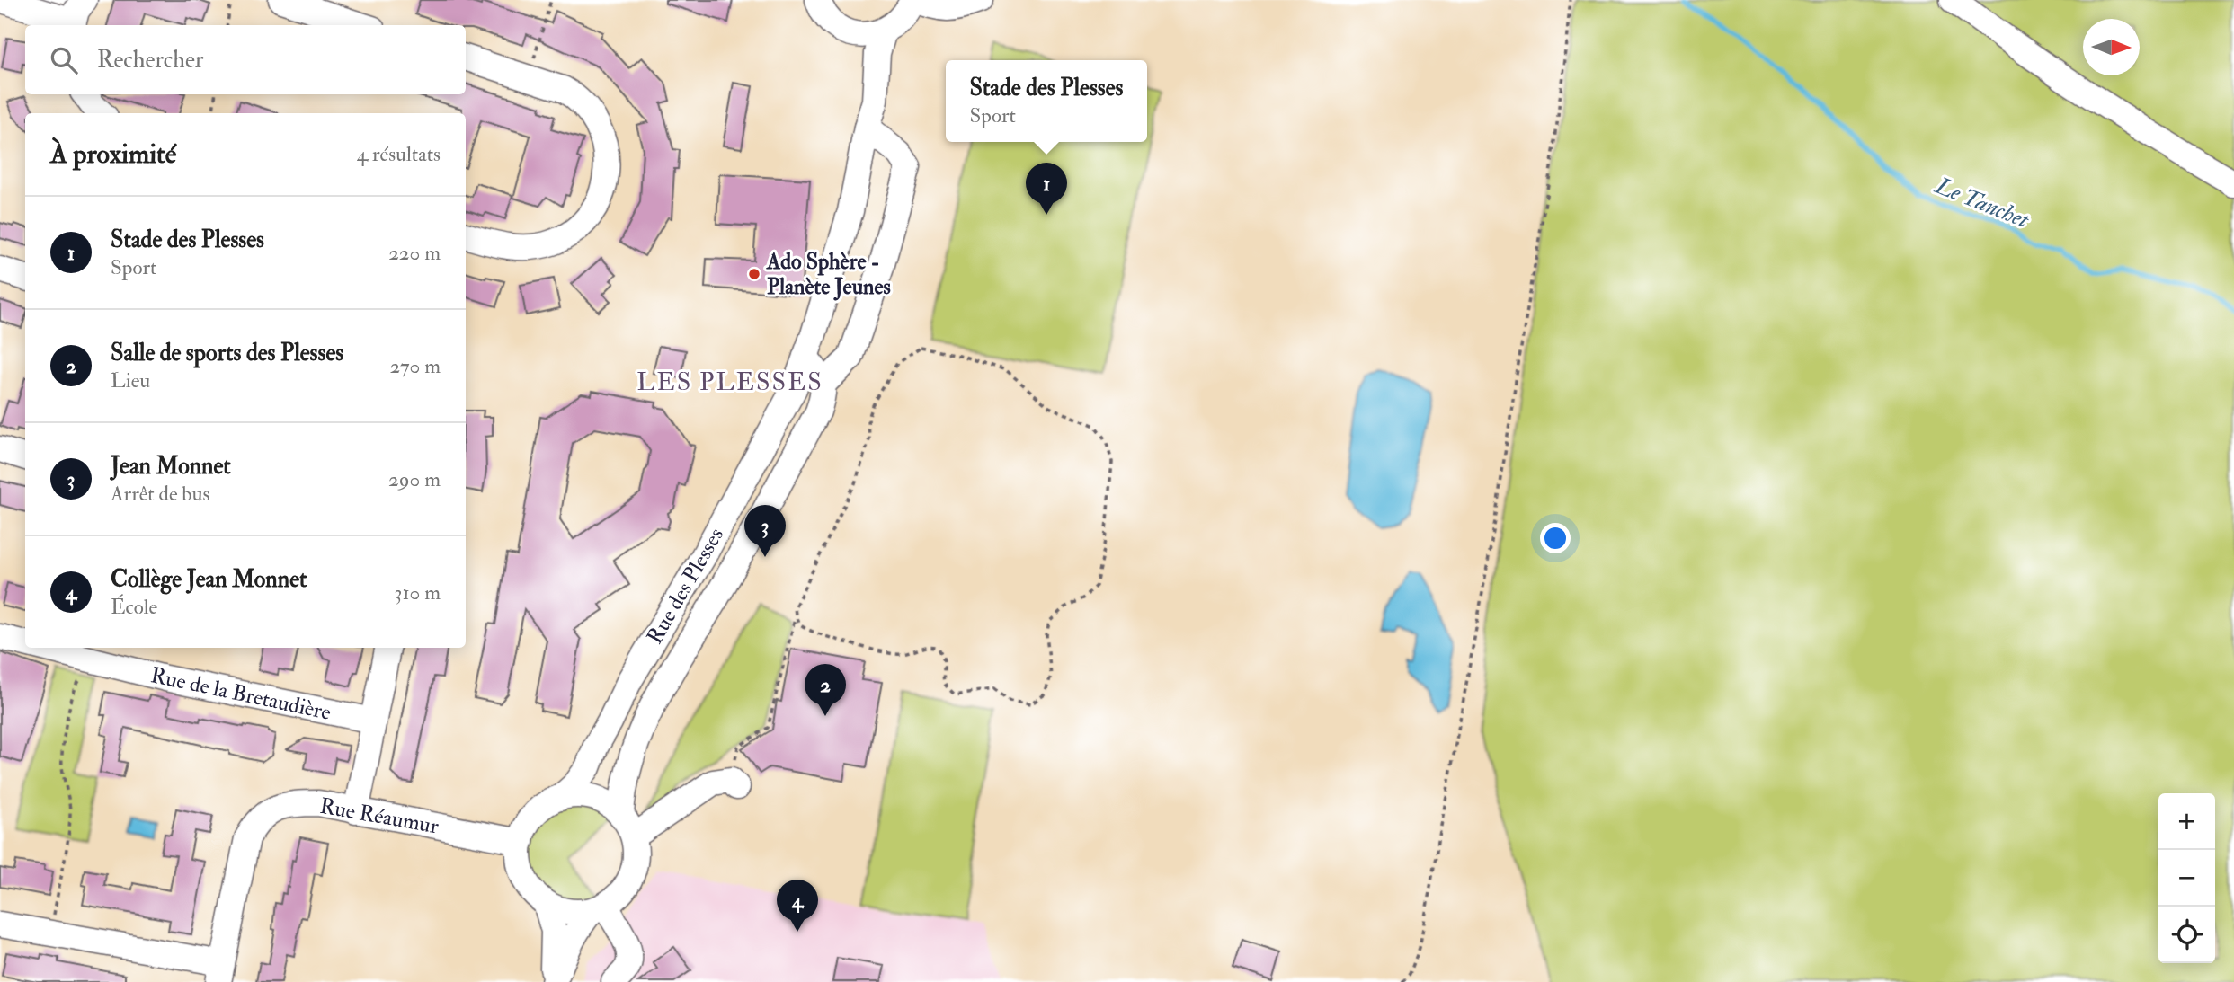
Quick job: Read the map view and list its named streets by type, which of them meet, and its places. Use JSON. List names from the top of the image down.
{
  "streets": {
    "street": ["Rue des Plesses", "Rue de la Bretaudière", "Rue Réaumur"]
  },
  "crossings": [
    ["Rue des Plesses", "Rue Réaumur"]
  ],
  "districts": ["LES PLESSES"],
  "water": ["Le Tanchet"],
  "places": ["Ado Sphère - Planète Jeunes"],
  "north": "right",
  "page": {
    "search": "Rechercher",
    "popup": ["Stade des Plesses", "Sport"],
    "heading": ["À proximité", "4 résultats"],
    "pins": [
      "1",
      "3",
      "2",
      "4"
    ],
    "list": [
      {
        "mark": "1",
        "name": "Stade des Plesses",
        "note": "Sport",
        "value": "220 m"
      },
      {
        "mark": "2",
        "name": "Salle de sports des Plesses",
        "note": "Lieu",
        "value": "270 m"
      },
      {
        "mark": "3",
        "name": "Jean Monnet",
        "note": "Arrêt de bus",
        "value": "290 m"
      },
      {
        "mark": "4",
        "name": "Collège Jean Monnet",
        "note": "École",
        "value": "310 m"
      }
    ],
    "map_buttons": ["+", "−"]
  }
}
